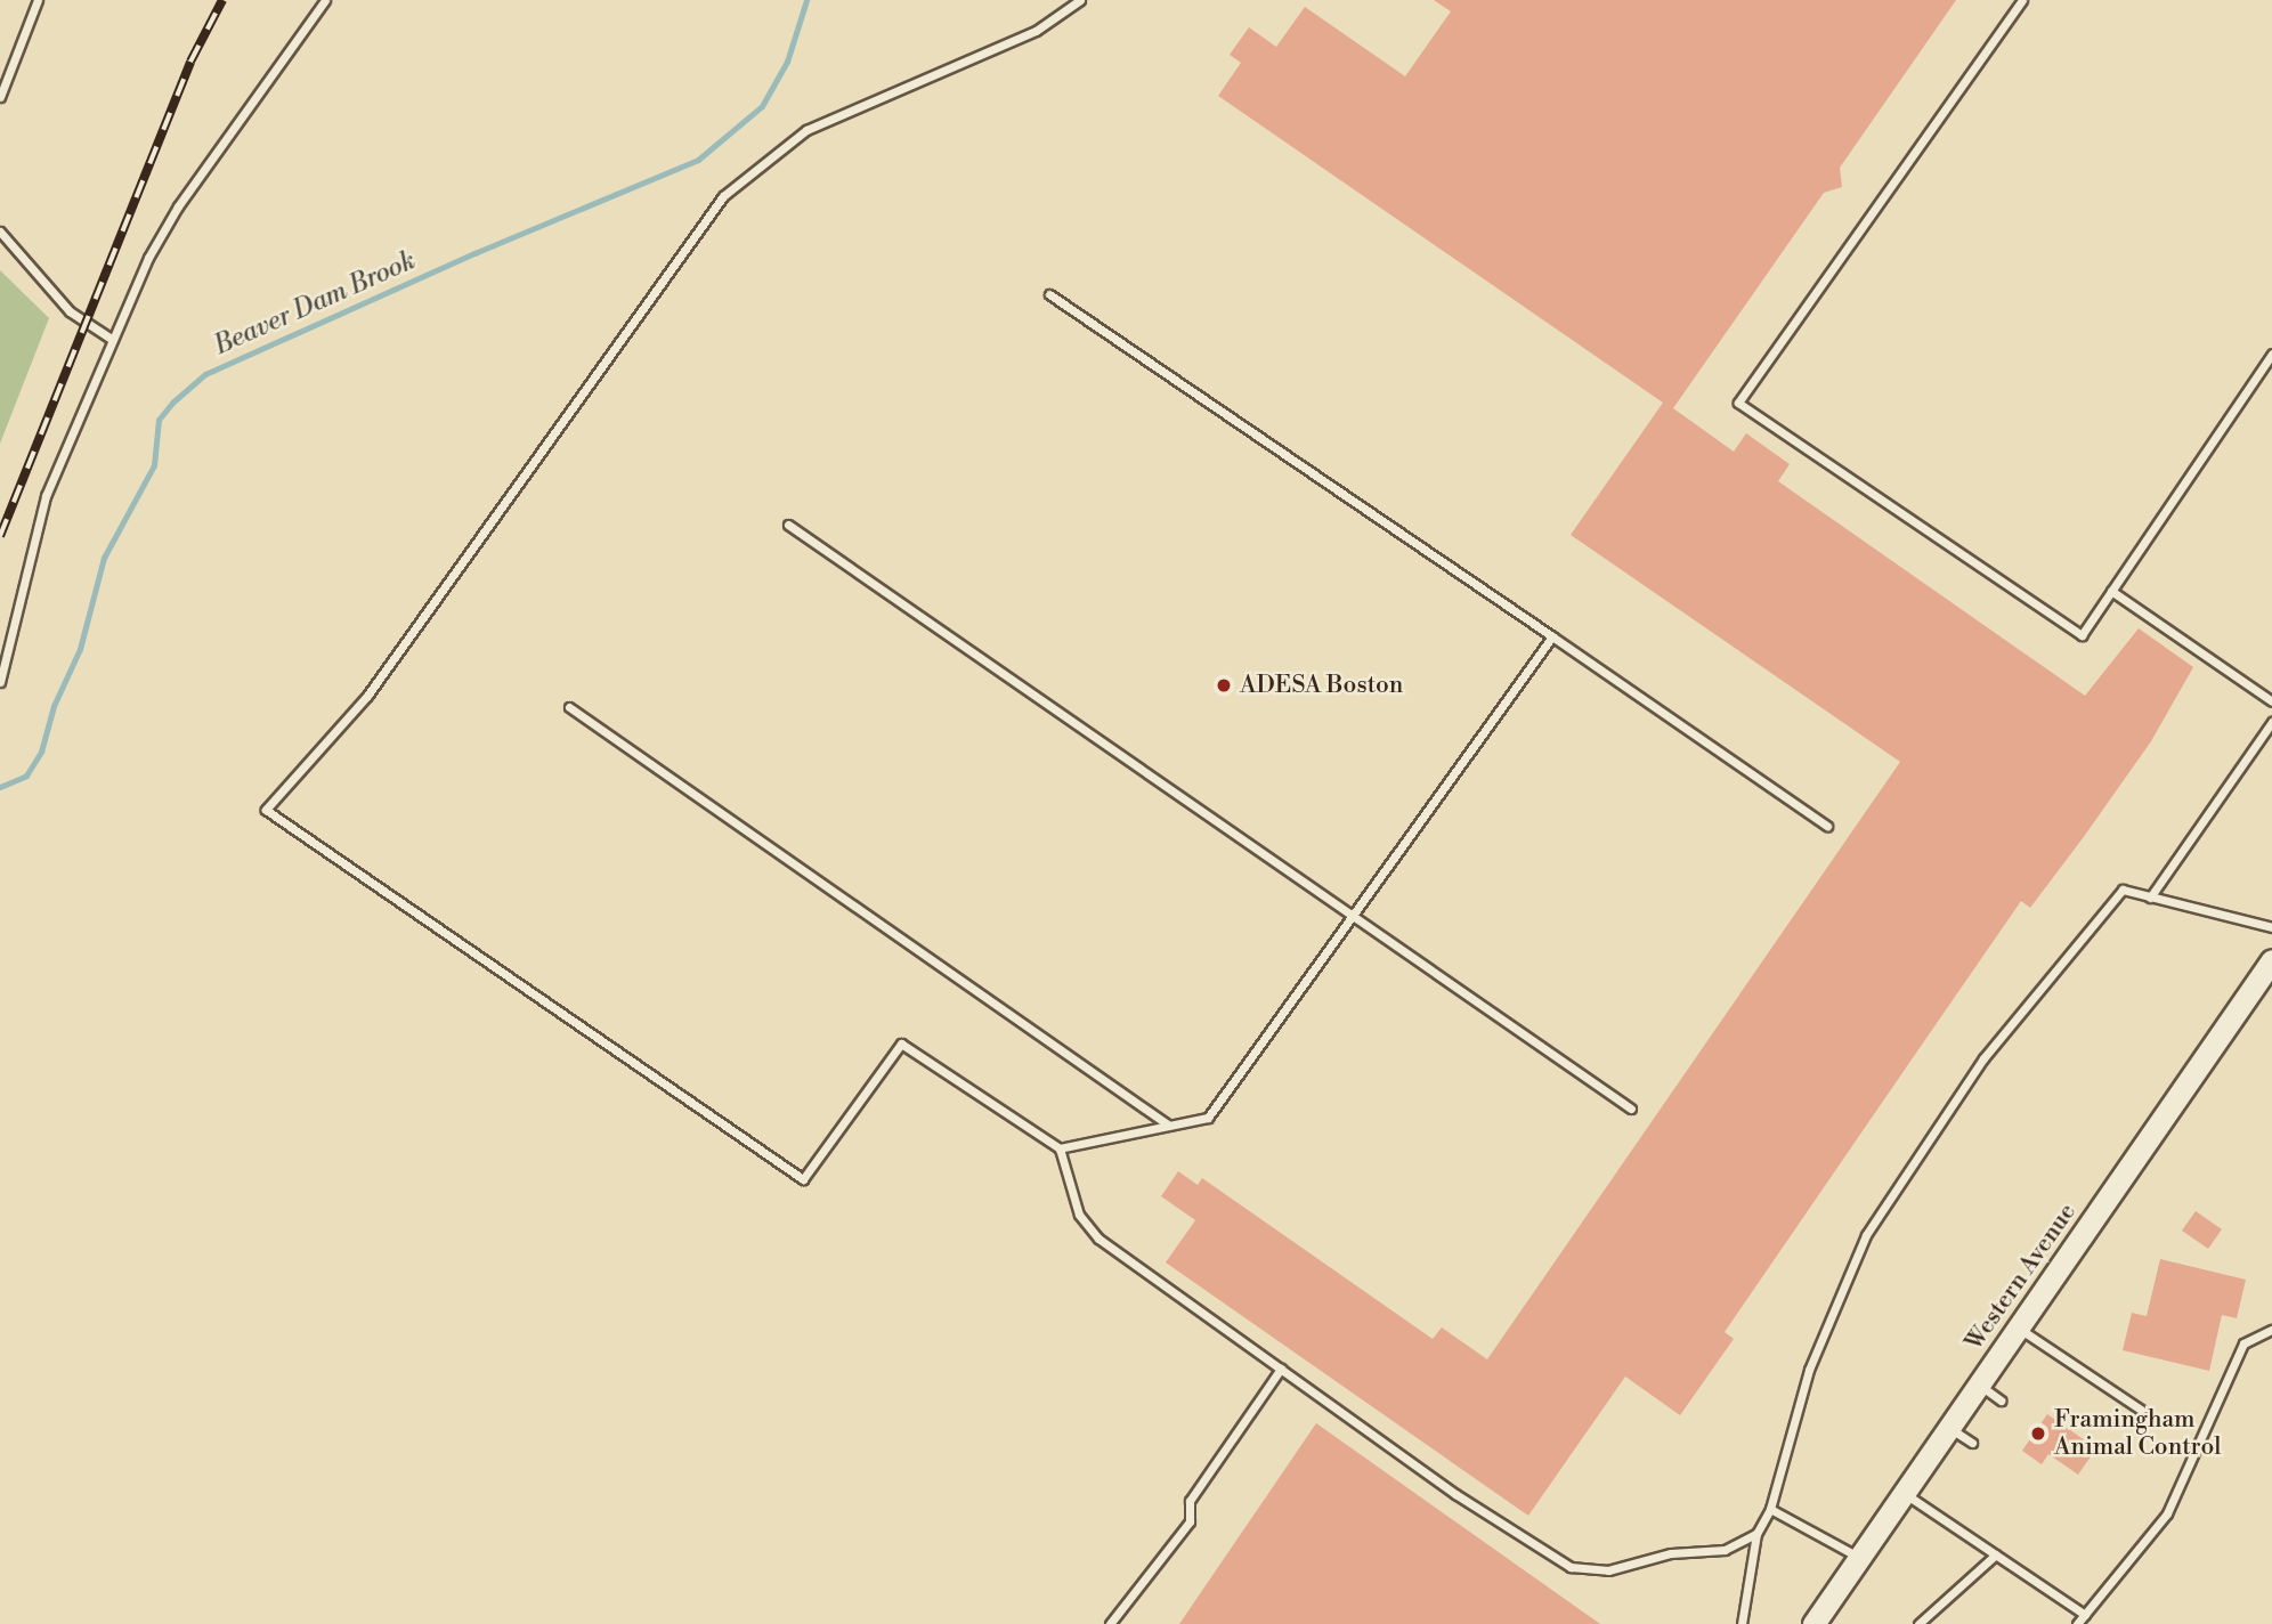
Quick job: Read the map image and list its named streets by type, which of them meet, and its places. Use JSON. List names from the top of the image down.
{
  "streets": {
    "street": ["Western Avenue"]
  },
  "water": ["Beaver Dam Brook"],
  "places": ["ADESA Boston", "Framingham Animal Control"]
}
